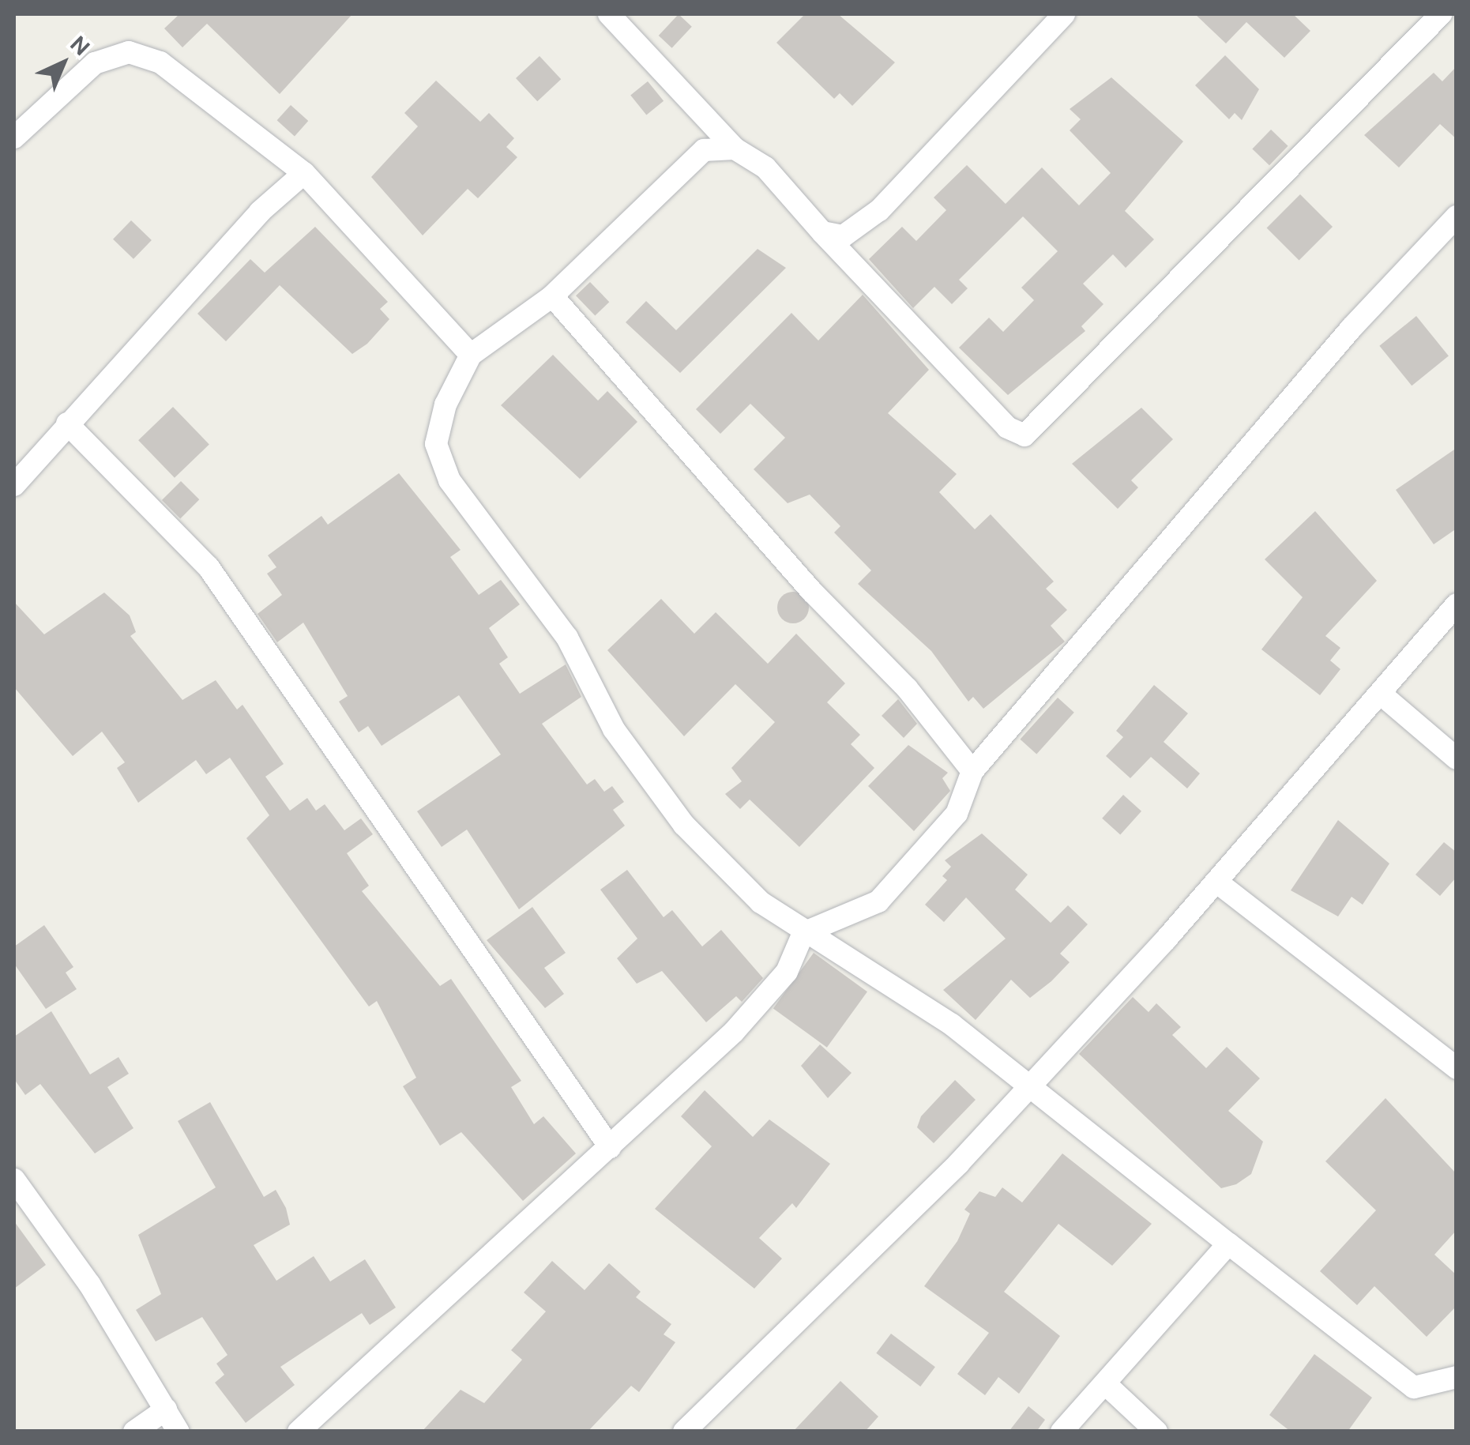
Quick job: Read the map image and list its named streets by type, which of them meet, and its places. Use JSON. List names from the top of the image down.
{
  "north": "top right"
}
